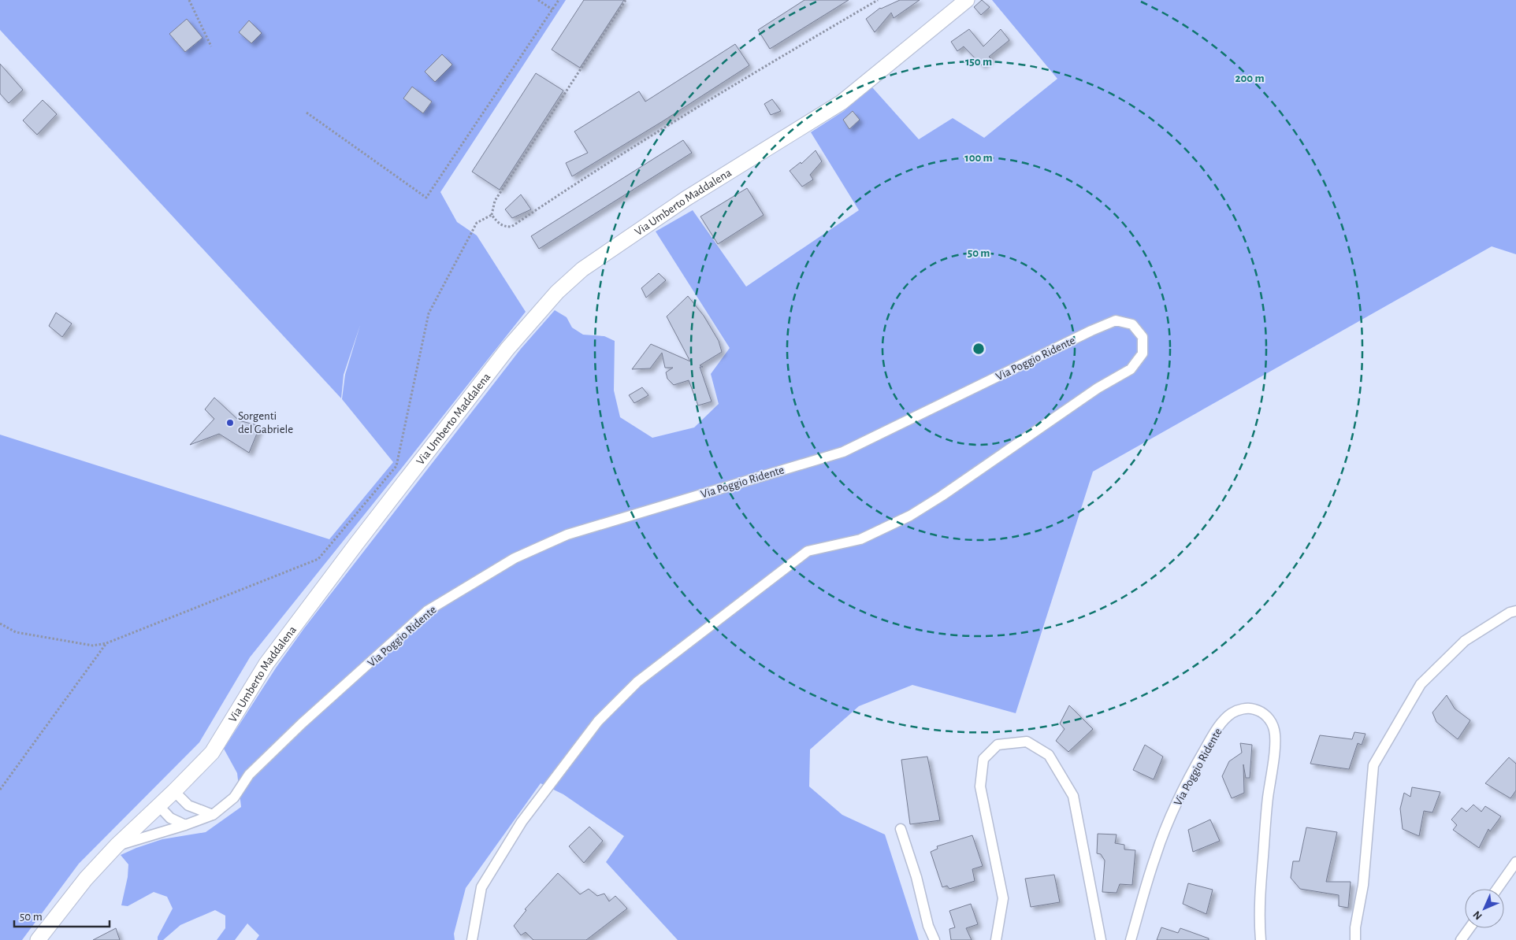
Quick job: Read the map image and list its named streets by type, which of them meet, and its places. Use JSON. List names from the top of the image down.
{
  "streets": {
    "street": ["Via Umberto Maddalena", "Via Poggio Ridente"]
  },
  "crossings": [
    ["Via Umberto Maddalena", "Via Poggio Ridente"]
  ],
  "places": ["Sorgenti del Gabriele"],
  "scale_bar": "50 m",
  "north": "bottom left",
  "rings": [
    "150 m",
    "200 m",
    "100 m",
    "50 m"
  ]
}
